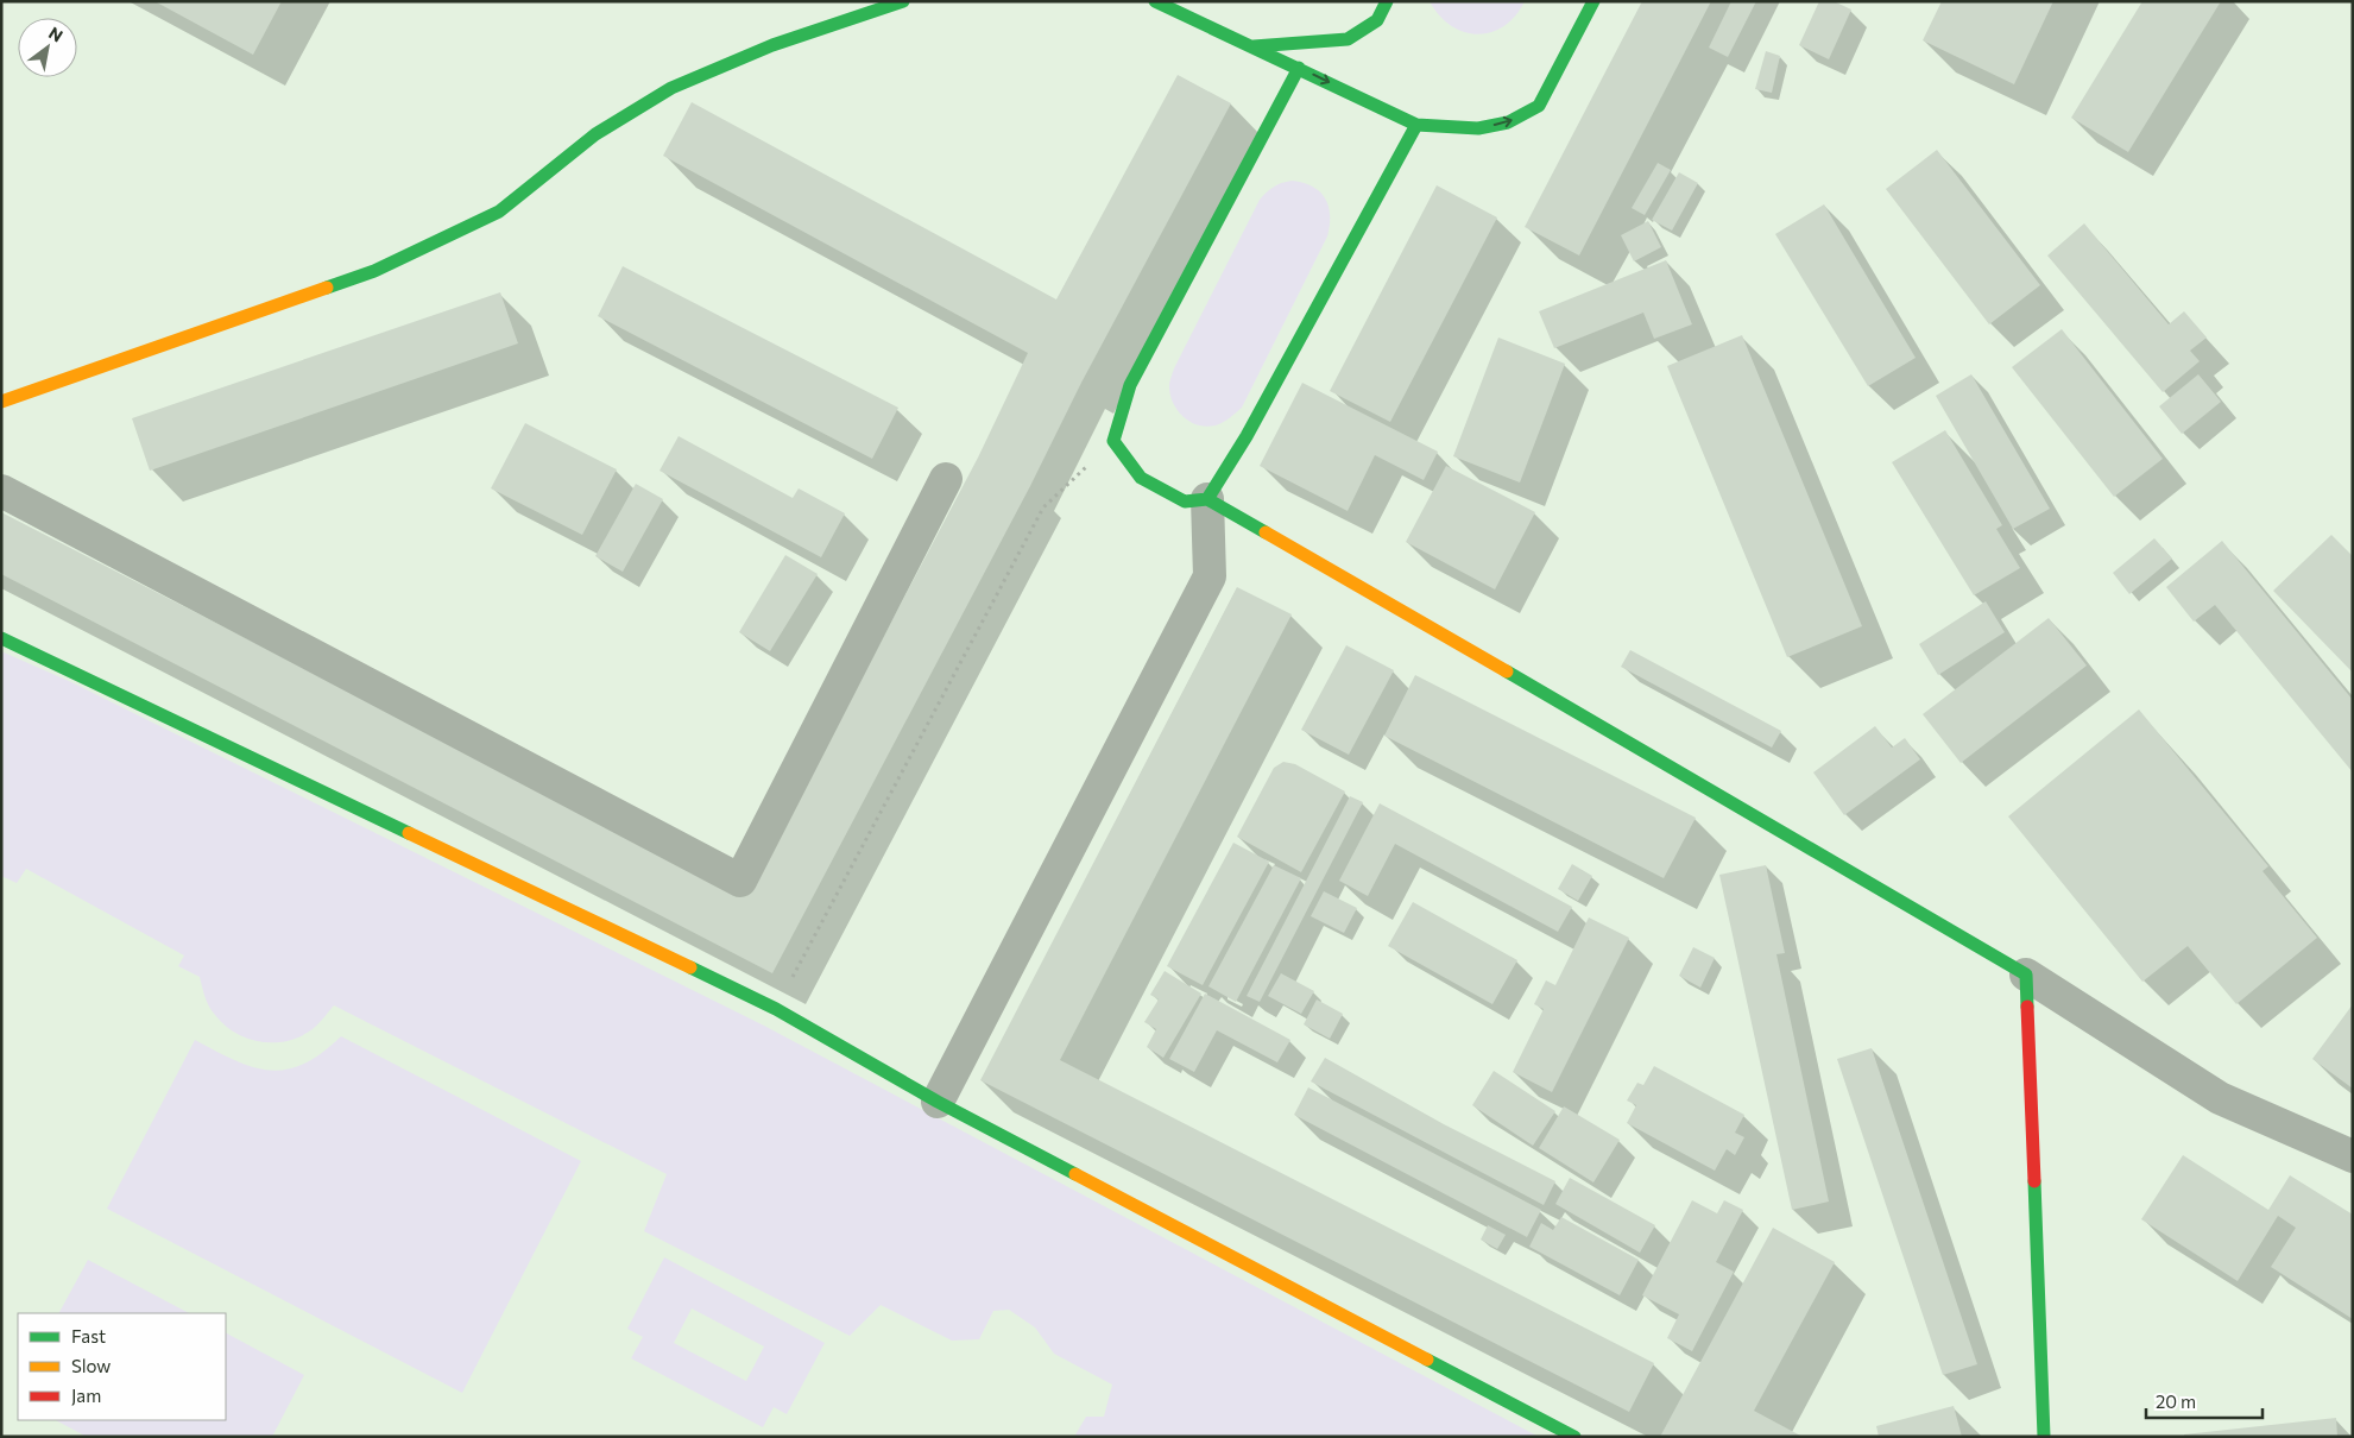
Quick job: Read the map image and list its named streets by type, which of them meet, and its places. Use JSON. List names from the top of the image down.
{
  "legend": ["Fast", "Slow", "Jam"],
  "scale_bar": "20 m",
  "north": "top right"
}
